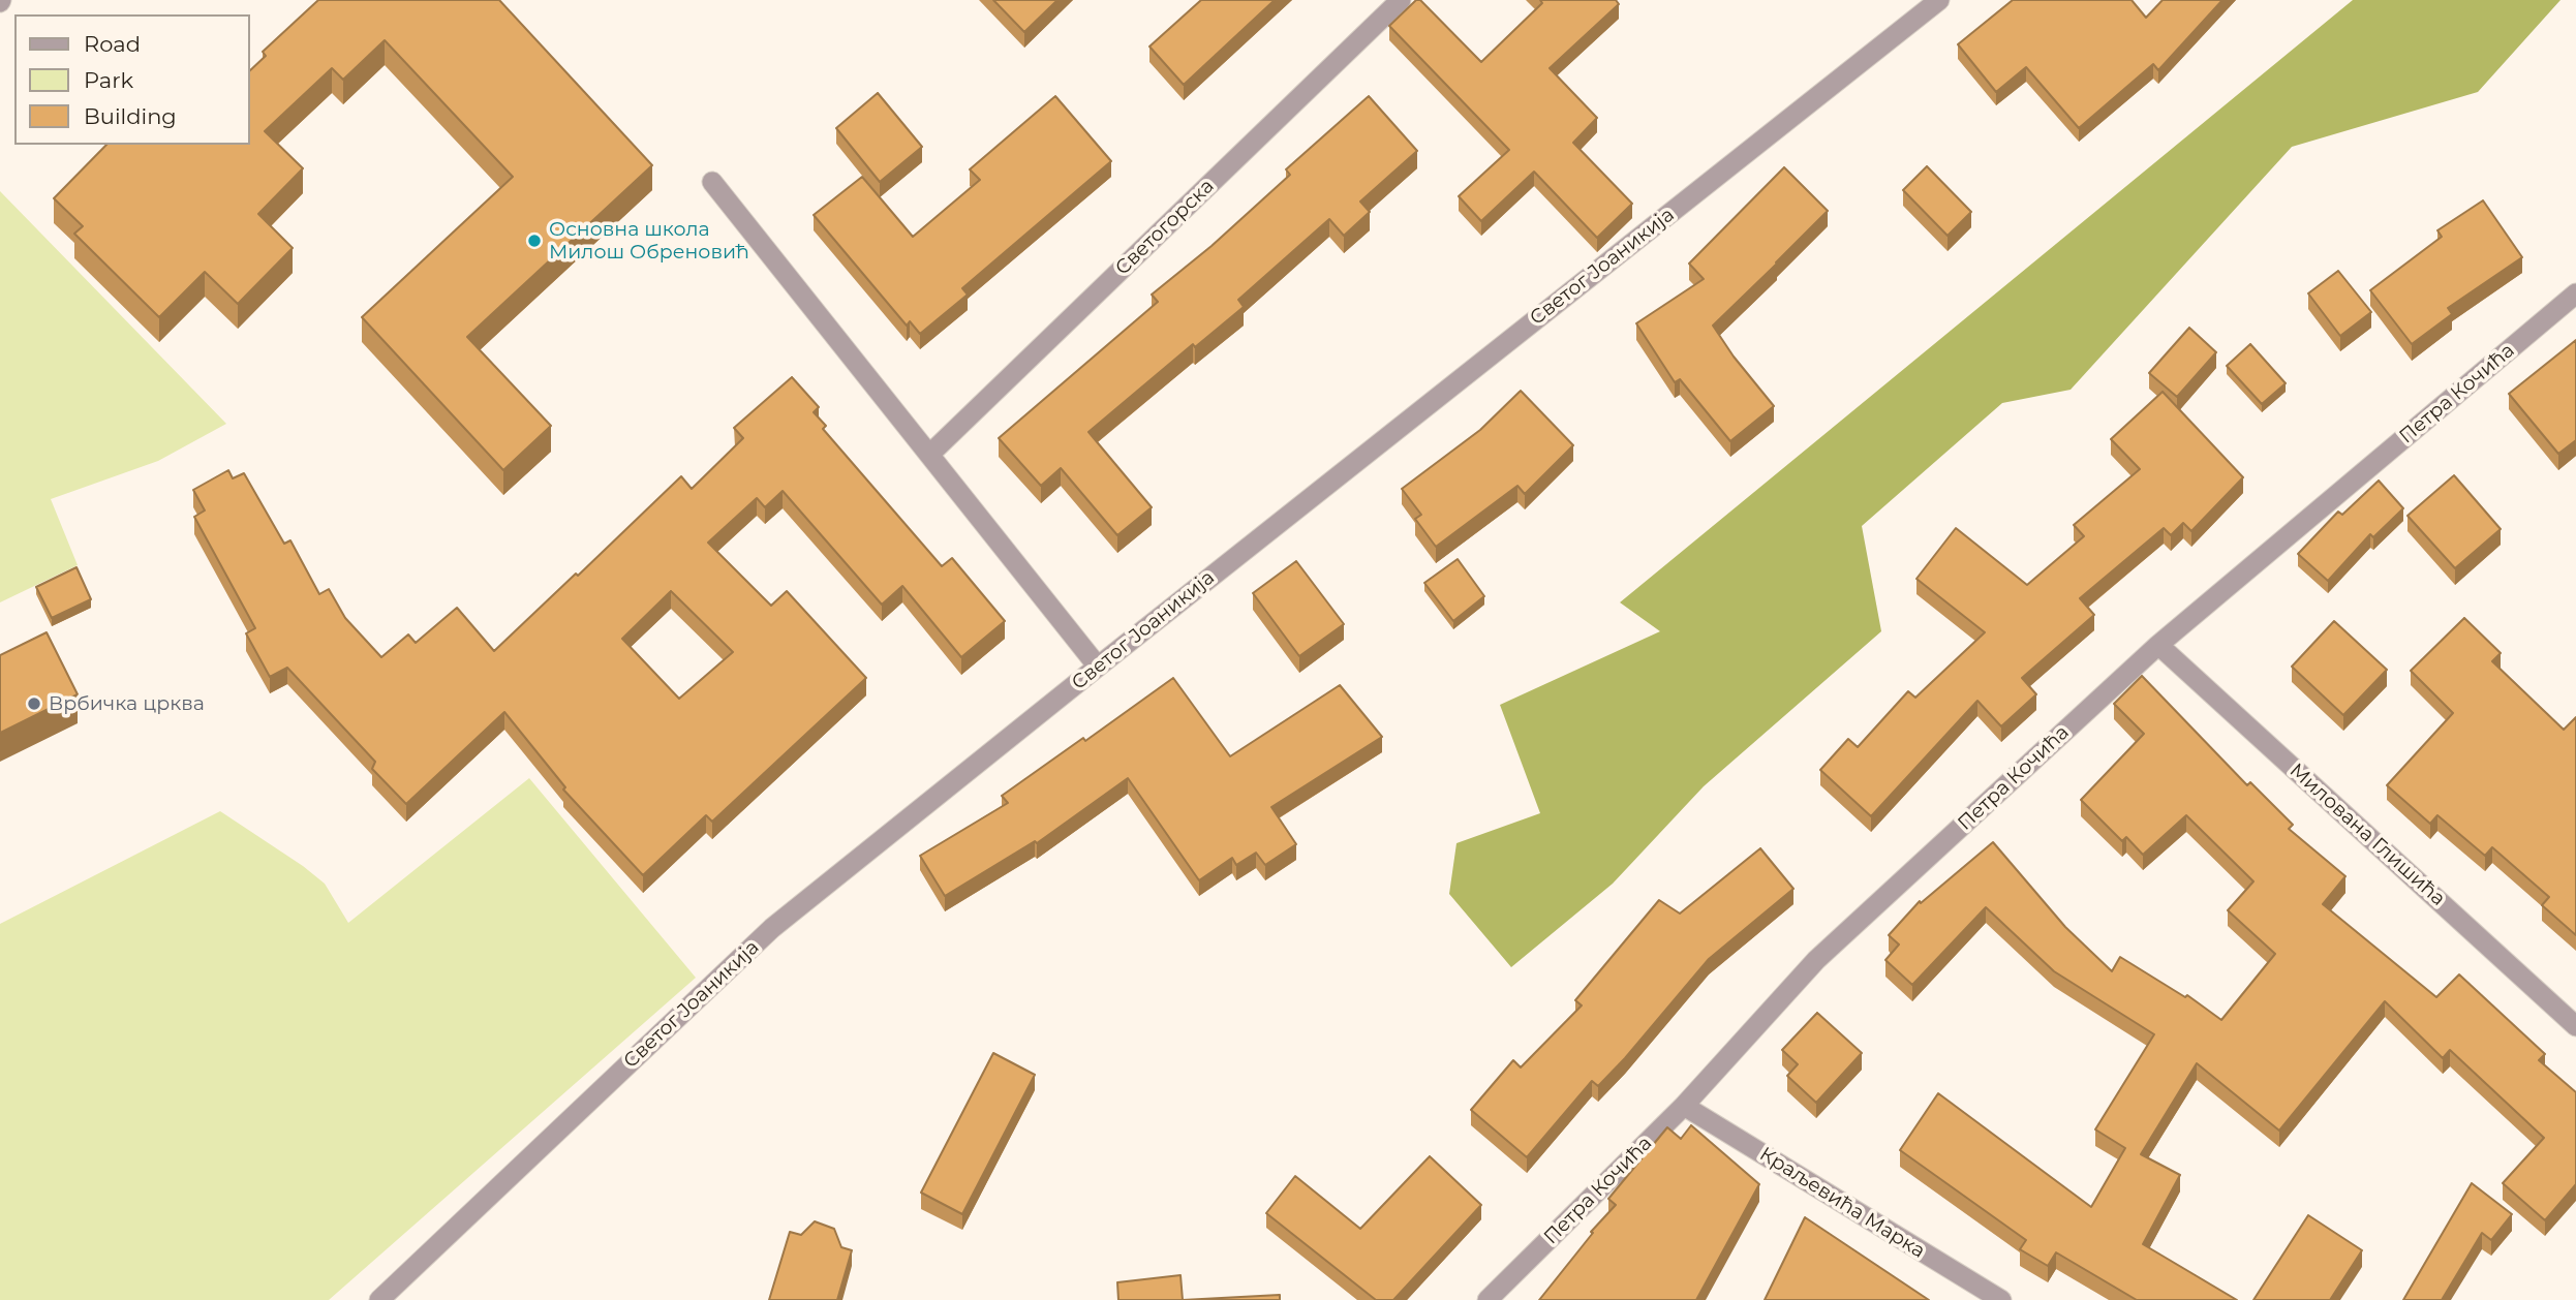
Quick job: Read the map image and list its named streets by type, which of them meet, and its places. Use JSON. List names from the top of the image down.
{
  "streets": {
    "street": [
      "Светогорска",
      "Светог Јоаникија",
      "Петра Кочића",
      "Милована Глишића",
      "Краљевића Марка"
    ]
  },
  "crossings": [
    ["Петра Кочића", "Милована Глишића"],
    ["Петра Кочића", "Краљевића Марка"]
  ],
  "places": ["Основна школа Милош Обреновић", "Врбичка црква"],
  "legend": ["Road", "Park", "Building"]
}
